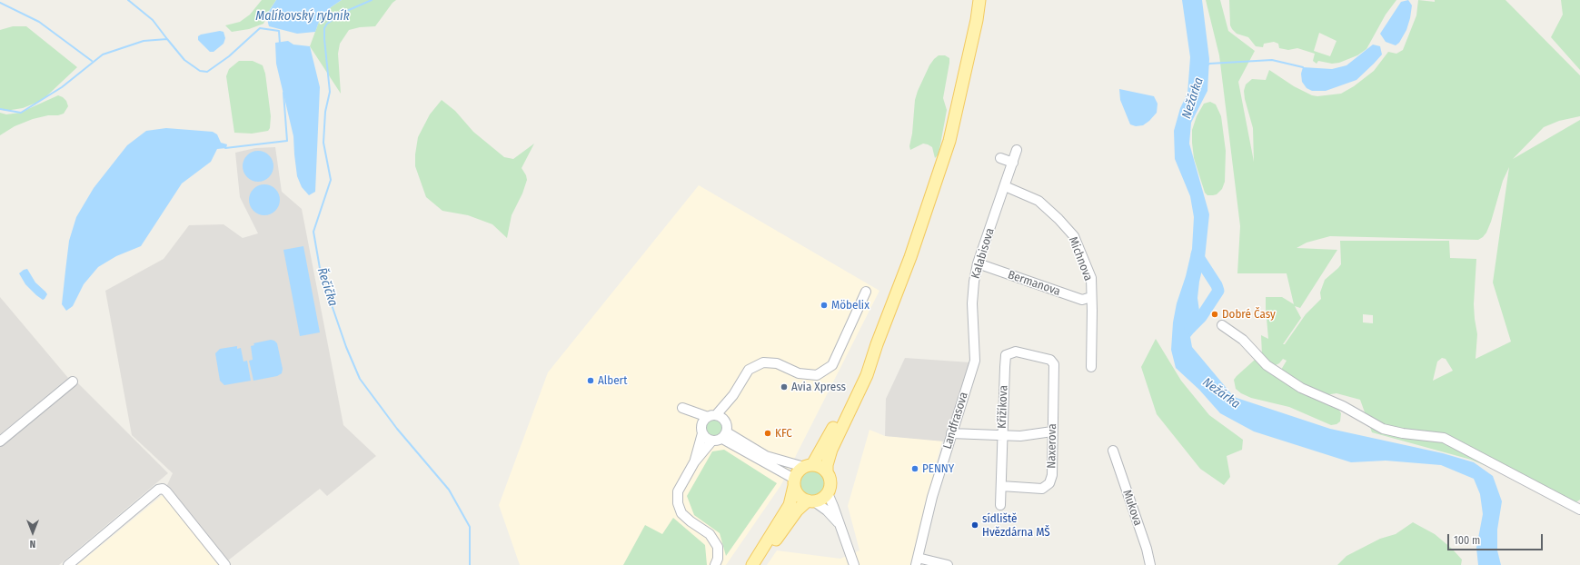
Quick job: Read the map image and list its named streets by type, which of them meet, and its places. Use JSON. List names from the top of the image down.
{
  "streets": {
    "street": [
      "Kalabisova",
      "Michnova",
      "Bermanova",
      "Křižíkova",
      "Landfrasova",
      "Naxerova",
      "Mukova"
    ]
  },
  "crossings": [
    ["Kalabisova", "Michnova"],
    ["Kalabisova", "Bermanova"],
    ["Kalabisova", "Landfrasova"],
    ["Michnova", "Bermanova"],
    ["Křižíkova", "Naxerova"]
  ],
  "water": ["Malíkovský rybník", "Nežárka", "Řečička"],
  "places": [
    "Möbelix",
    "Dobré Časy",
    "Albert",
    "Avia Xpress",
    "KFC",
    "PENNY",
    "sídliště Hvězdárna MŠ"
  ],
  "scale_bar": "100 m",
  "north": "bottom"
}
